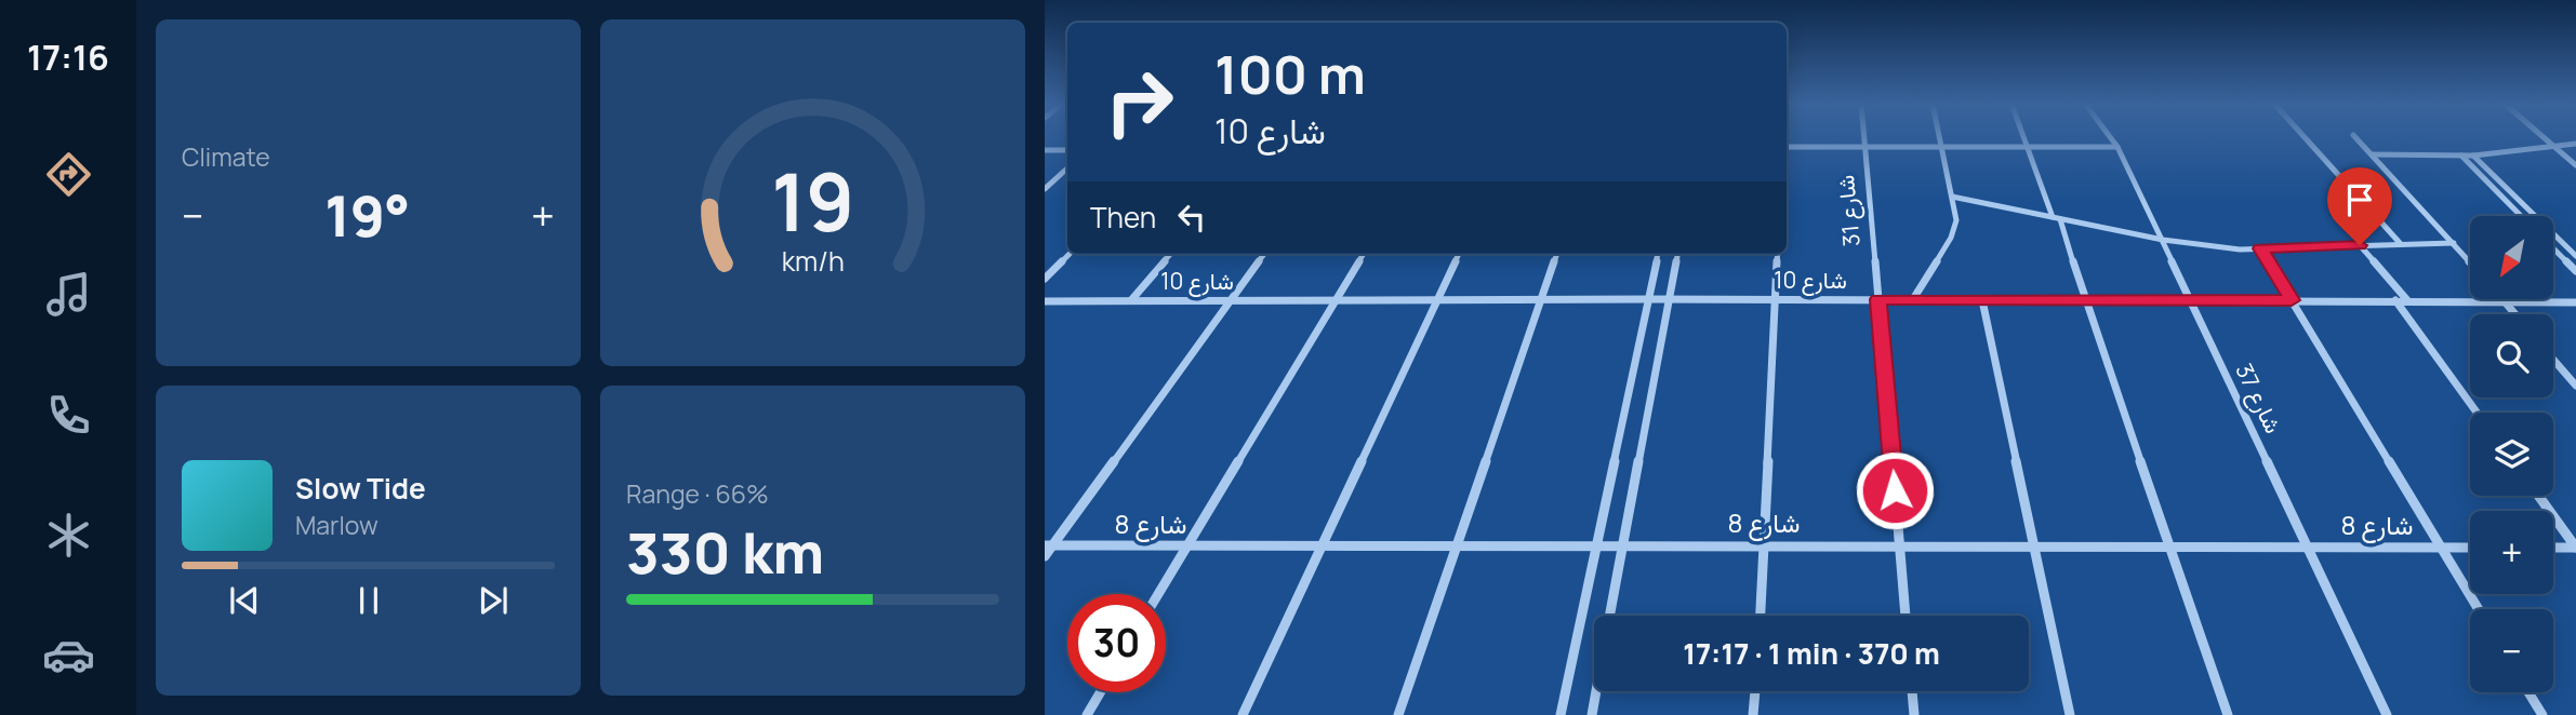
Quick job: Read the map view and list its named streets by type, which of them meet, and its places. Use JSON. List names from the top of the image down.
{
  "streets": {
    "street": [
      "شارع 31",
      "شارع 10",
      "شارع 37",
      "شارع 8"
    ]
  },
  "crossings": [
    ["شارع 31", "شارع 10"],
    ["شارع 31", "شارع 8"],
    ["شارع 10", "شارع 37"],
    ["شارع 37", "شارع 8"]
  ],
  "north": "bottom left",
  "page": {
    "tabs": "17:16",
    "tile": [
      "Climate",
      ["Range · 66%", "330 km"]
    ],
    "turn": ["100 m", "شارع 10"],
    "then": "Then",
    "heat": ["−", "19°", "+"],
    "map_buttons": ["+", "−"],
    "song": ["Slow Tide", "Marlow"],
    "limit": "30",
    "trip": "17:17 · 1 min · 370 m",
    "gauge": ["19", "km/h"]
  }
}
